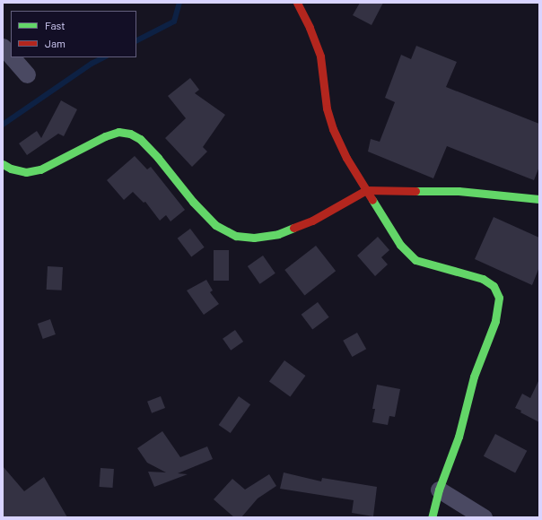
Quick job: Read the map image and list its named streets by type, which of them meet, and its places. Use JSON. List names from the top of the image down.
{
  "legend": ["Fast", "Jam"]
}
